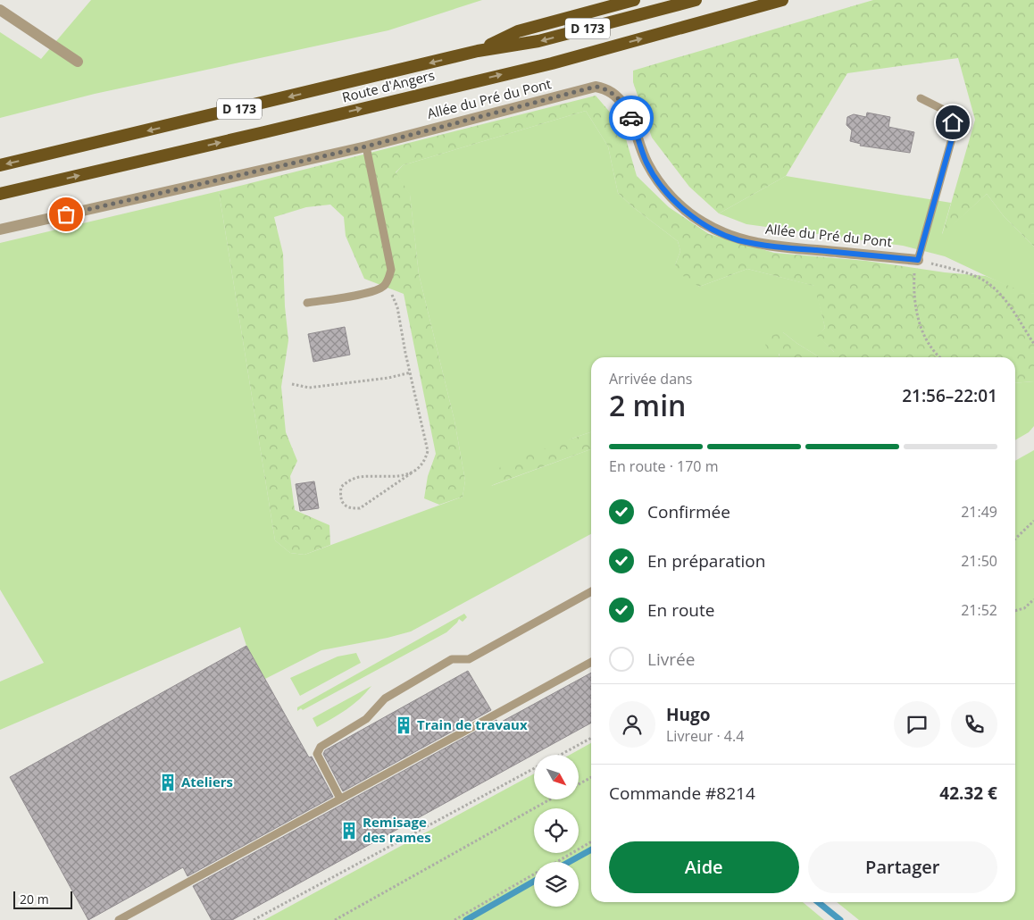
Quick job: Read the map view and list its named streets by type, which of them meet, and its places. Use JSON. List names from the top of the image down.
{
  "streets": {
    "highway": ["D 173", "Route d'Angers"],
    "street": ["Allée du Pré du Pont"]
  },
  "places": {
    "building": ["Train de travaux", "Ateliers", "Remisage des rames"]
  },
  "scale_bar": "20 m",
  "north": "bottom right",
  "page": {
    "heading": ["2 min", "Arrivée dans", "21:56–22:01"],
    "panel": [
      "Hugo",
      "Livreur · 4.4",
      "Commande #8214",
      "42.32 €"
    ],
    "bar": "En route · 170 m",
    "list": [
      ["Confirmée", "21:49"],
      ["En préparation", "21:50"],
      ["En route", "21:52"],
      "Livrée"
    ],
    "buttons": ["Aide", "Partager"],
    "scale": "20 m"
  }
}
